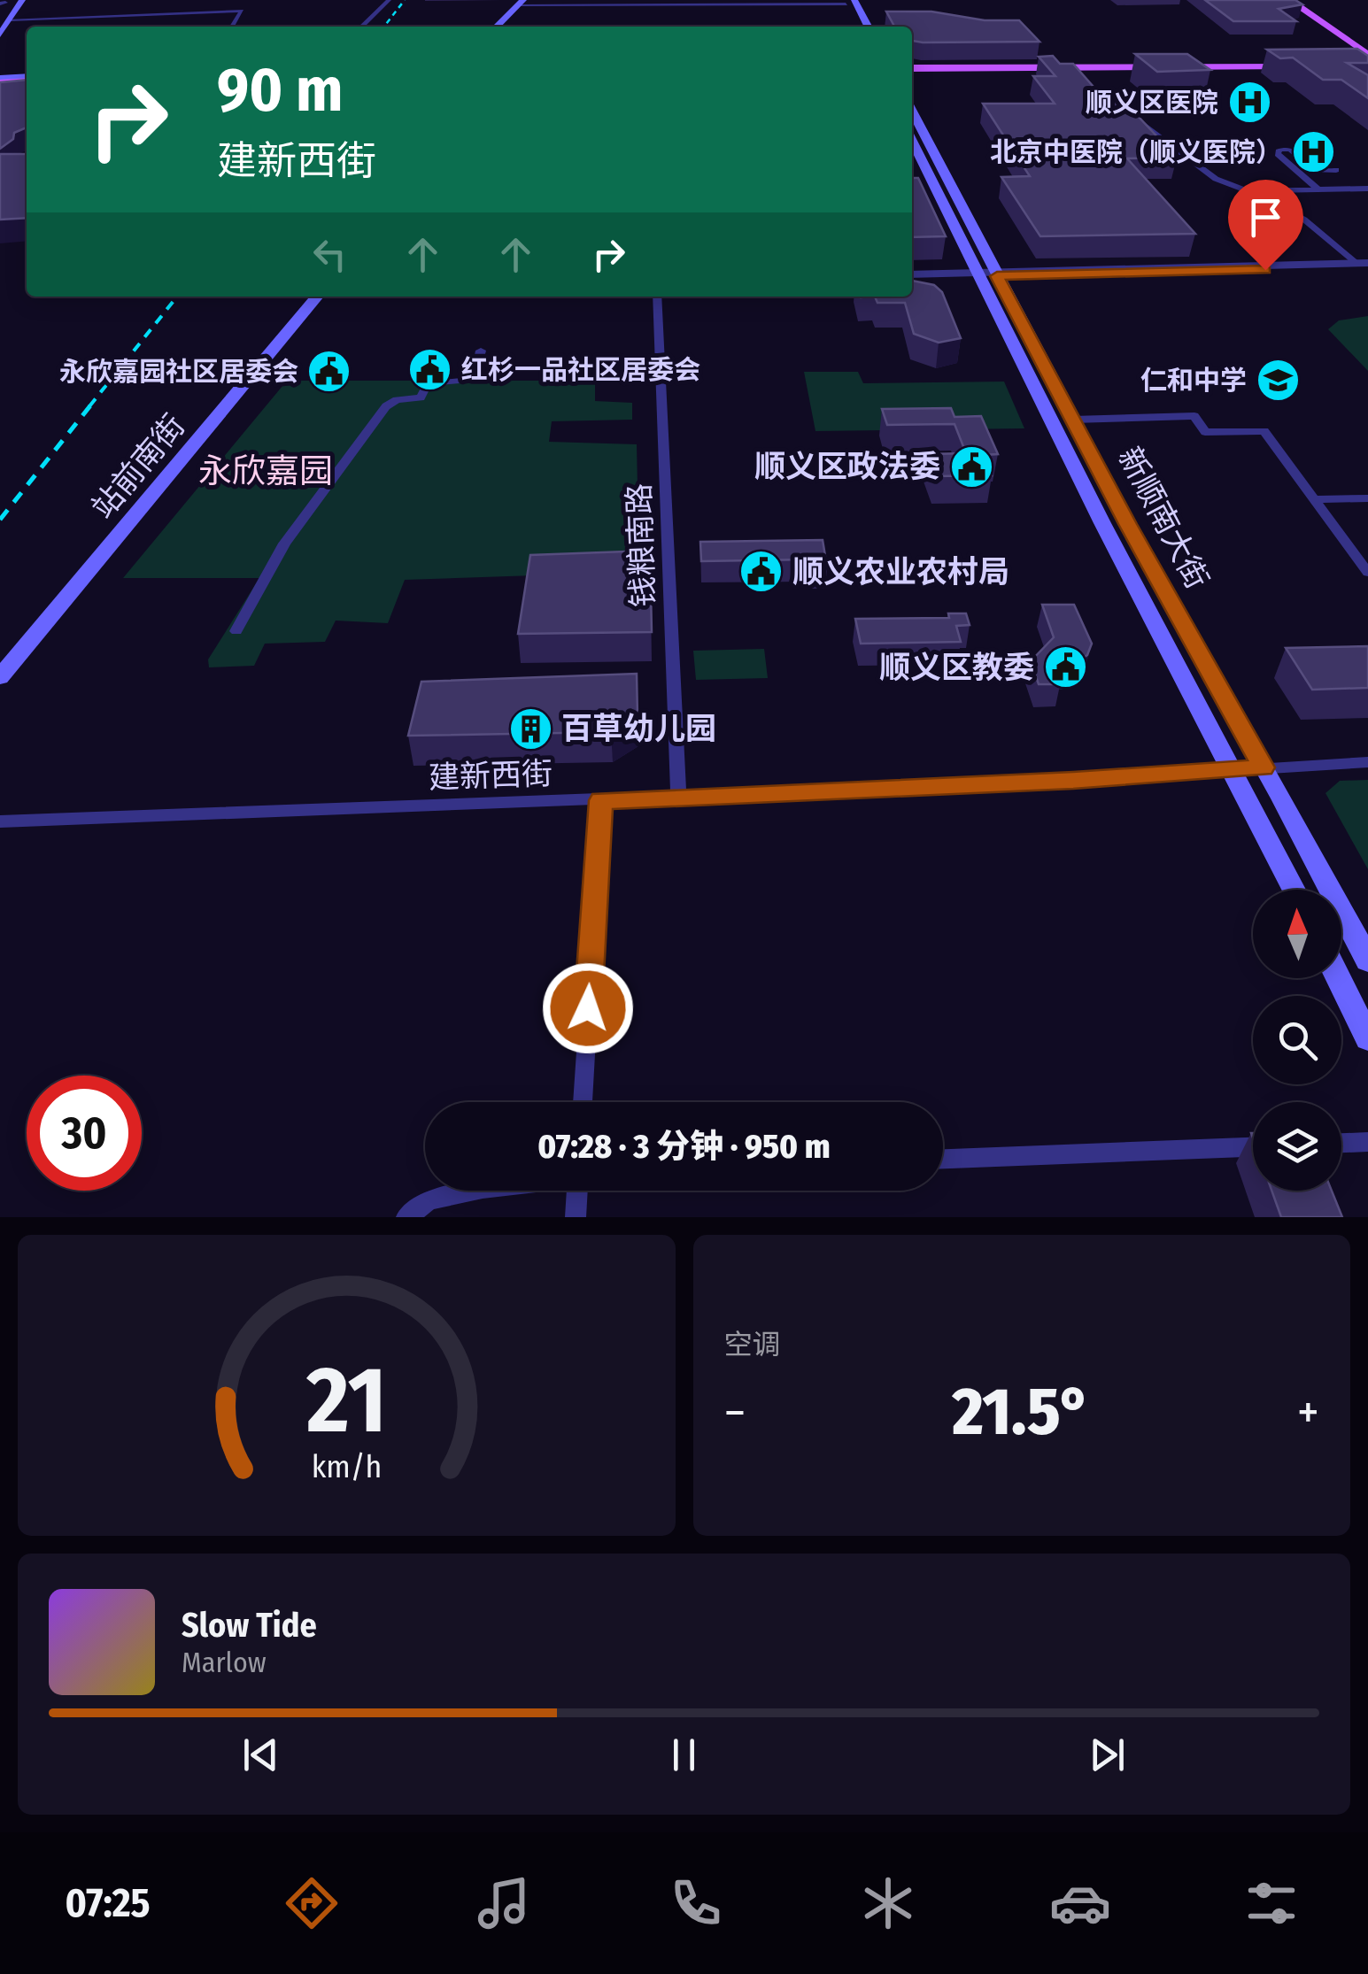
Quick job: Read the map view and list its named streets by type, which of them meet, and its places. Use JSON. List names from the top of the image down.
{
  "streets": {
    "main road": ["站前南街", "新顺南大街"],
    "street": ["钱粮南路", "建新西街"]
  },
  "crossings": [
    ["新顺南大街", "建新西街"],
    ["钱粮南路", "建新西街"]
  ],
  "districts": ["永欣嘉园"],
  "places": {
    "hospital": ["顺义区医院", "北京中医院（顺义医院）"],
    "public building": [
      "红杉一品社区居委会",
      "永欣嘉园社区居委会",
      "顺义区政法委",
      "顺义农业农村局",
      "顺义区教委"
    ],
    "school or university": ["仁和中学"],
    "building": ["百草幼儿园"]
  },
  "north": "top",
  "page": {
    "turn": ["90 m", "建新西街"],
    "limit": "30",
    "trip": "07:28 · 3 分钟 · 950 m",
    "tile": "空调",
    "heat": ["−", "21.5°", "+"],
    "song": ["Slow Tide", "Marlow"],
    "tabs": "07:25",
    "gauge": ["21", "km/h"]
  }
}
